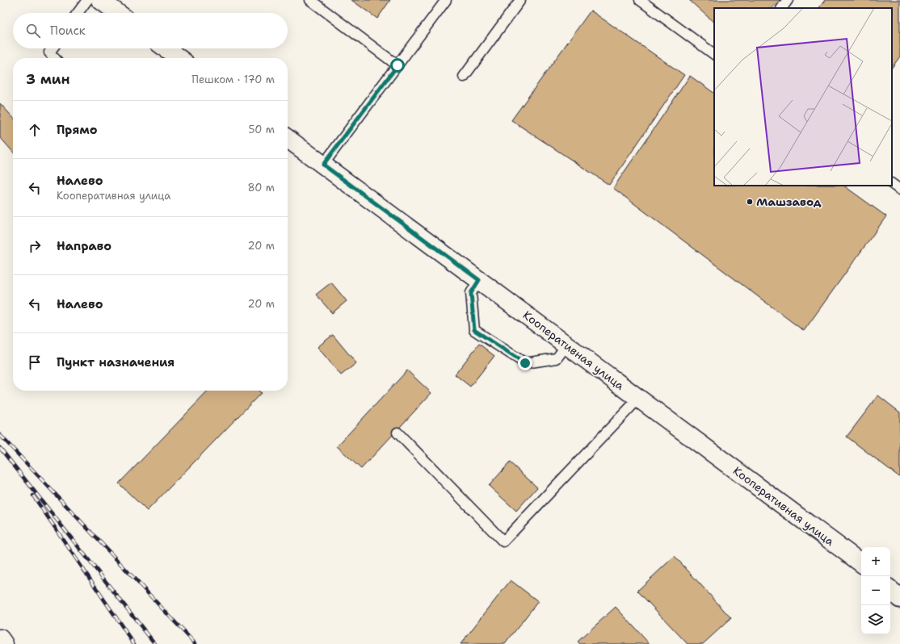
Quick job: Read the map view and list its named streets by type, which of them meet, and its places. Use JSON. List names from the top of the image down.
{
  "streets": {
    "main road": ["Кооперативная улица"]
  },
  "places": ["Машзавод"],
  "page": {
    "search": "Поиск",
    "heading": ["3 мин", "Пешком · 170 m"],
    "list": [
      ["Прямо", "50 m"],
      ["Налево", "Кооперативная улица", "80 m"],
      ["Направо", "20 m"],
      ["Налево", "20 m"],
      "Пункт назначения"
    ],
    "map_buttons": ["+", "−"]
  }
}
